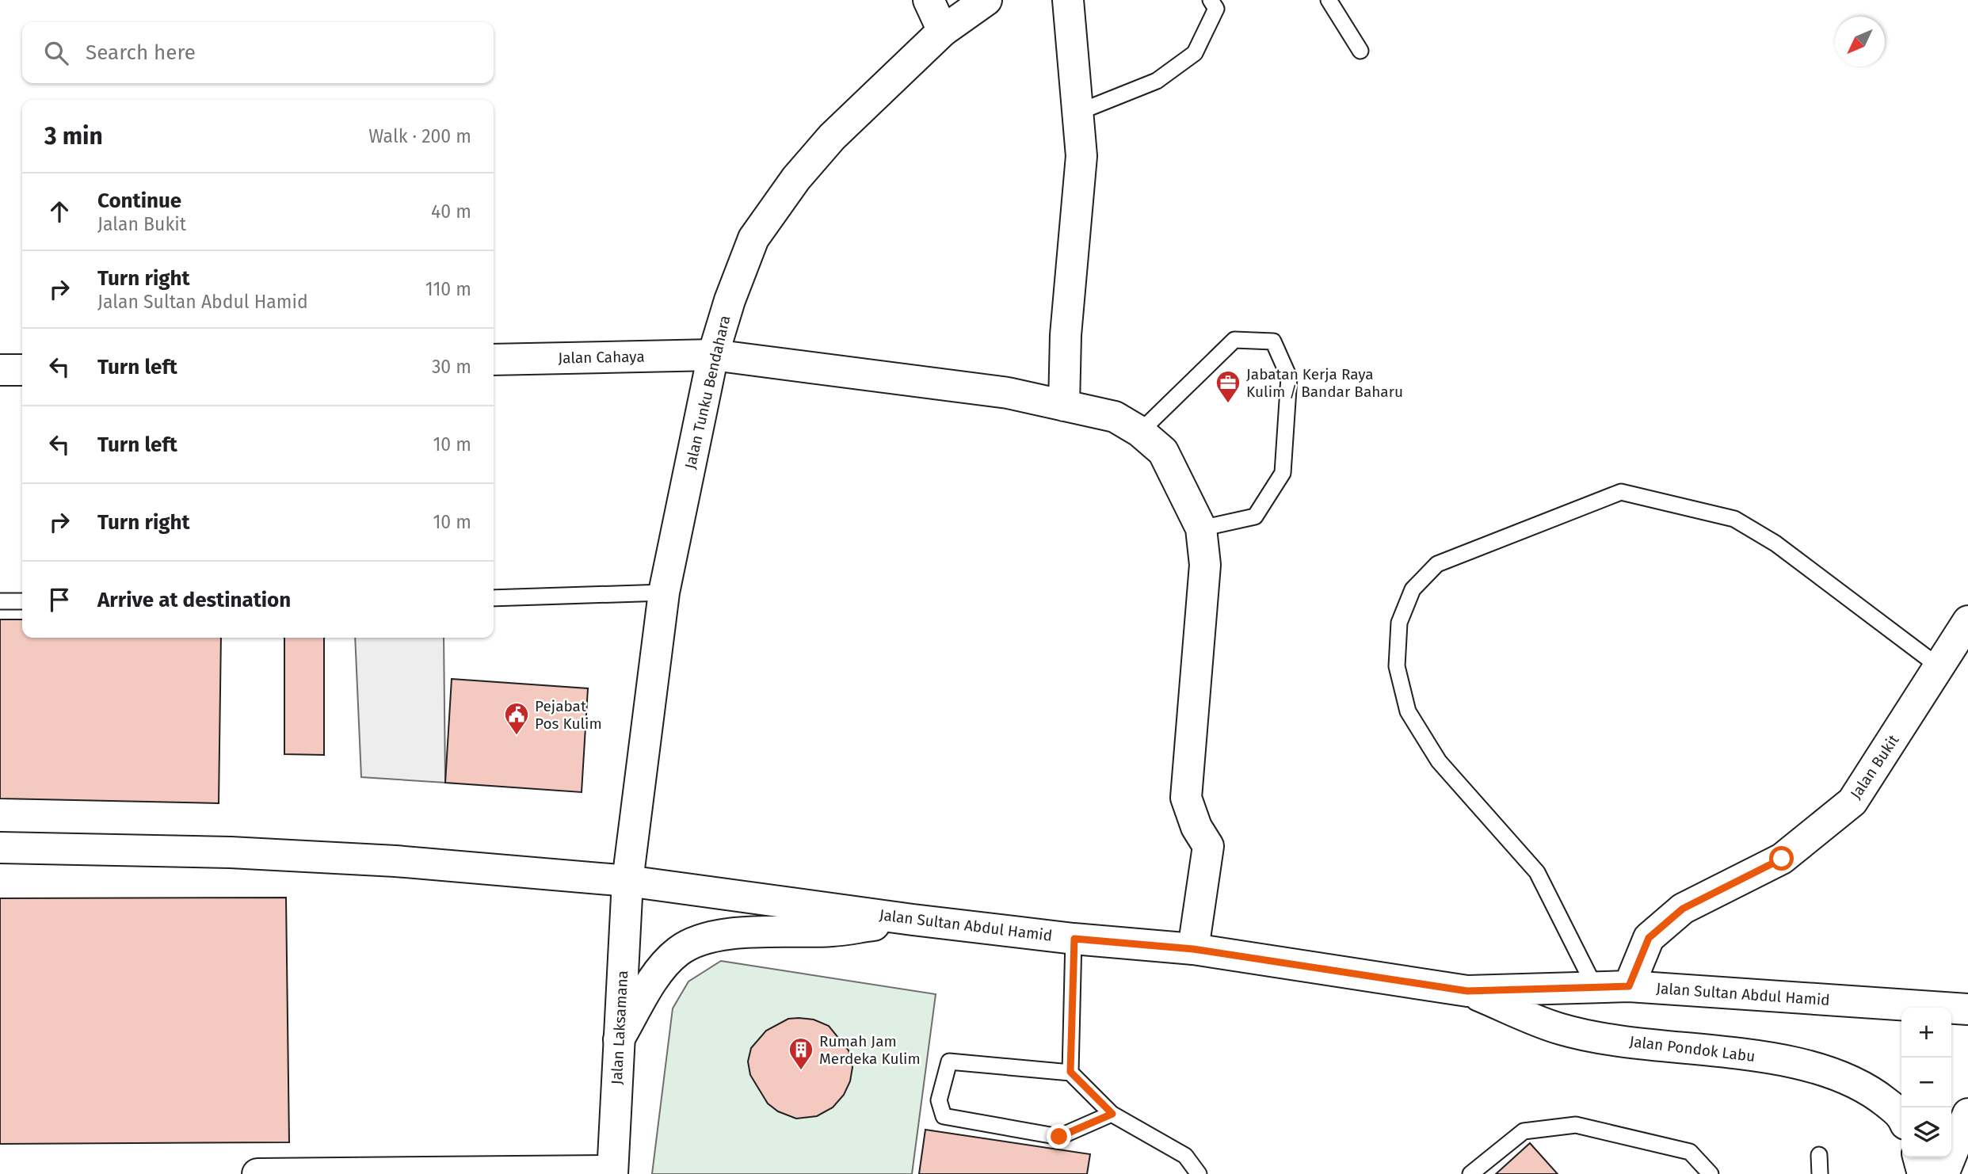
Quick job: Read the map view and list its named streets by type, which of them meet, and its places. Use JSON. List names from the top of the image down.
{
  "streets": {
    "street": [
      "Jalan Cahaya",
      "Jalan Tunku Bendahara",
      "Jalan Bukit",
      "Jalan Sultan Abdul Hamid",
      "Jalan Laksamana",
      "Jalan Pondok Labu"
    ]
  },
  "crossings": [
    ["Jalan Cahaya", "Jalan Tunku Bendahara"],
    ["Jalan Tunku Bendahara", "Jalan Sultan Abdul Hamid"],
    ["Jalan Tunku Bendahara", "Jalan Laksamana"],
    ["Jalan Bukit", "Jalan Sultan Abdul Hamid"],
    ["Jalan Sultan Abdul Hamid", "Jalan Laksamana"],
    ["Jalan Sultan Abdul Hamid", "Jalan Pondok Labu"]
  ],
  "places": {
    "office": ["Jabatan Kerja Raya Kulim / Bandar Baharu"],
    "public building": ["Pejabat Pos Kulim"],
    "building": ["Rumah Jam Merdeka Kulim"]
  },
  "north": "bottom left",
  "page": {
    "search": "Search here",
    "heading": ["3 min", "Walk · 200 m"],
    "list": [
      ["Continue", "Jalan Bukit", "40 m"],
      ["Turn right", "Jalan Sultan Abdul Hamid", "110 m"],
      ["Turn left", "30 m"],
      ["Turn left", "10 m"],
      ["Turn right", "10 m"],
      "Arrive at destination"
    ],
    "map_buttons": ["+", "−"]
  }
}
